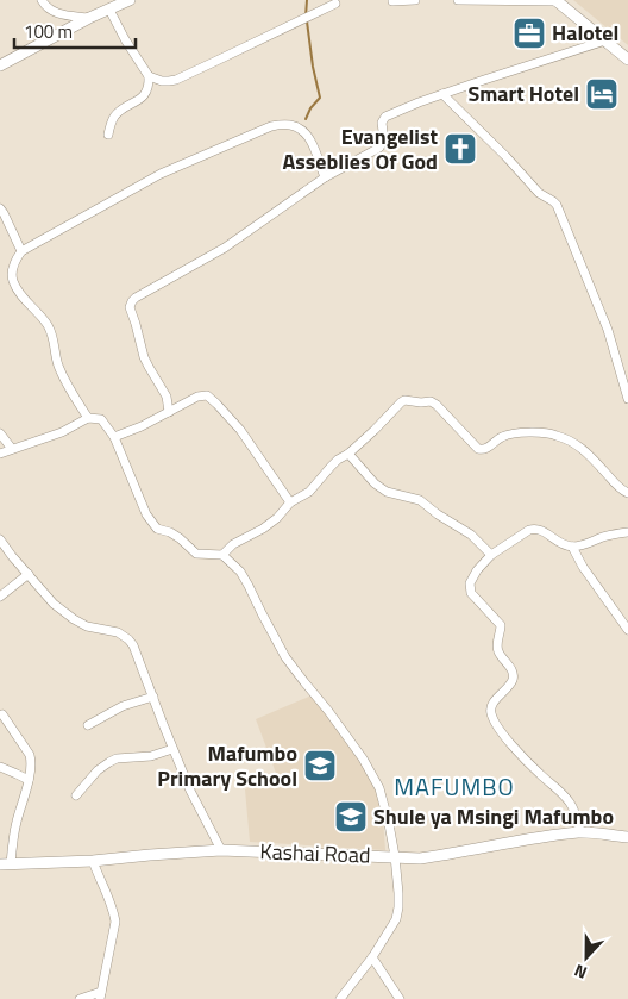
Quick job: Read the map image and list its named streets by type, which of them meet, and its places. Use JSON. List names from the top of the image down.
{
  "streets": {
    "street": ["Kashai Road"]
  },
  "districts": ["MAFUMBO"],
  "places": {
    "office": ["Halotel"],
    "hotel": ["Smart Hotel"],
    "church": ["Evangelist Asseblies Of God"],
    "school or university": ["Mafumbo Primary School", "Shule ya Msingi Mafumbo"]
  },
  "scale_bar": "100 m",
  "north": "bottom"
}
